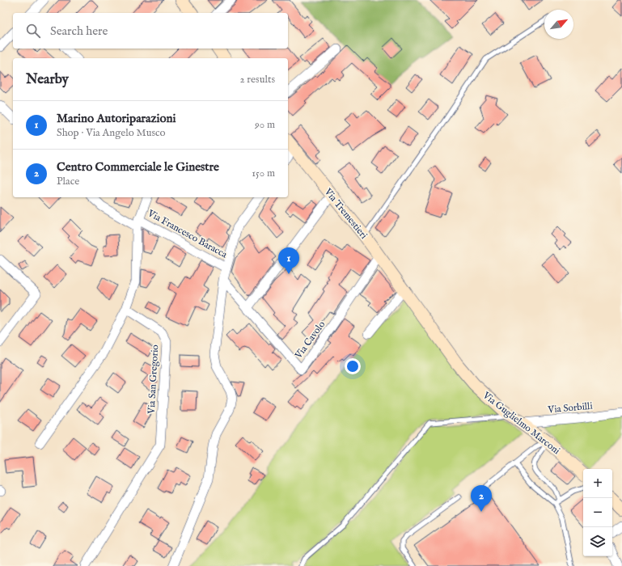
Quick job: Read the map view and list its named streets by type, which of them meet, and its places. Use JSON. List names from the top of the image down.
{
  "streets": {
    "main road": ["Via Tremestieri", "Via Guglielmo Marconi"],
    "street": [
      "Via Francesco Baracca",
      "Via Cavolo",
      "Via San Gregorio",
      "Via Sorbilli"
    ]
  },
  "crossings": [
    ["Via Tremestieri", "Via Cavolo"],
    ["Via Tremestieri", "Via Guglielmo Marconi"],
    ["Via Sorbilli", "Via Guglielmo Marconi"]
  ],
  "north": "top right",
  "page": {
    "search": "Search here",
    "heading": ["Nearby", "2 results"],
    "list": [
      {
        "mark": "1",
        "name": "Marino Autoriparazioni",
        "note": "Shop · Via Angelo Musco",
        "value": "90 m"
      },
      {
        "mark": "2",
        "name": "Centro Commerciale le Ginestre",
        "note": "Place",
        "value": "150 m"
      }
    ],
    "pins": ["1", "2"],
    "map_buttons": ["+", "−"]
  }
}
